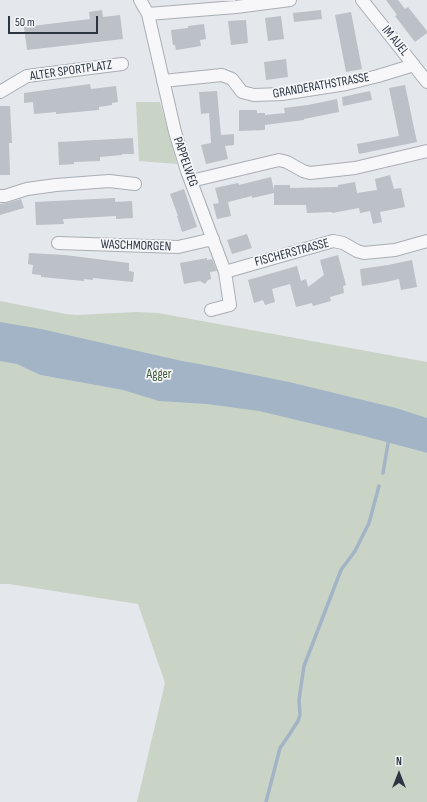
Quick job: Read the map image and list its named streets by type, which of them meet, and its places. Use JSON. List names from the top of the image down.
{
  "streets": {
    "street": [
      "IM AUEL",
      "ALTER SPORTPLATZ",
      "GRANDERATHSTRASSE",
      "PAPPELWEG",
      "WASCHMORGEN",
      "FISCHERSTRASSE"
    ]
  },
  "crossings": [
    ["IM AUEL", "GRANDERATHSTRASSE"],
    ["GRANDERATHSTRASSE", "PAPPELWEG"],
    ["PAPPELWEG", "WASCHMORGEN"],
    ["PAPPELWEG", "FISCHERSTRASSE"]
  ],
  "parks": ["Agger"],
  "scale_bar": "50 m",
  "north": "top"
}
